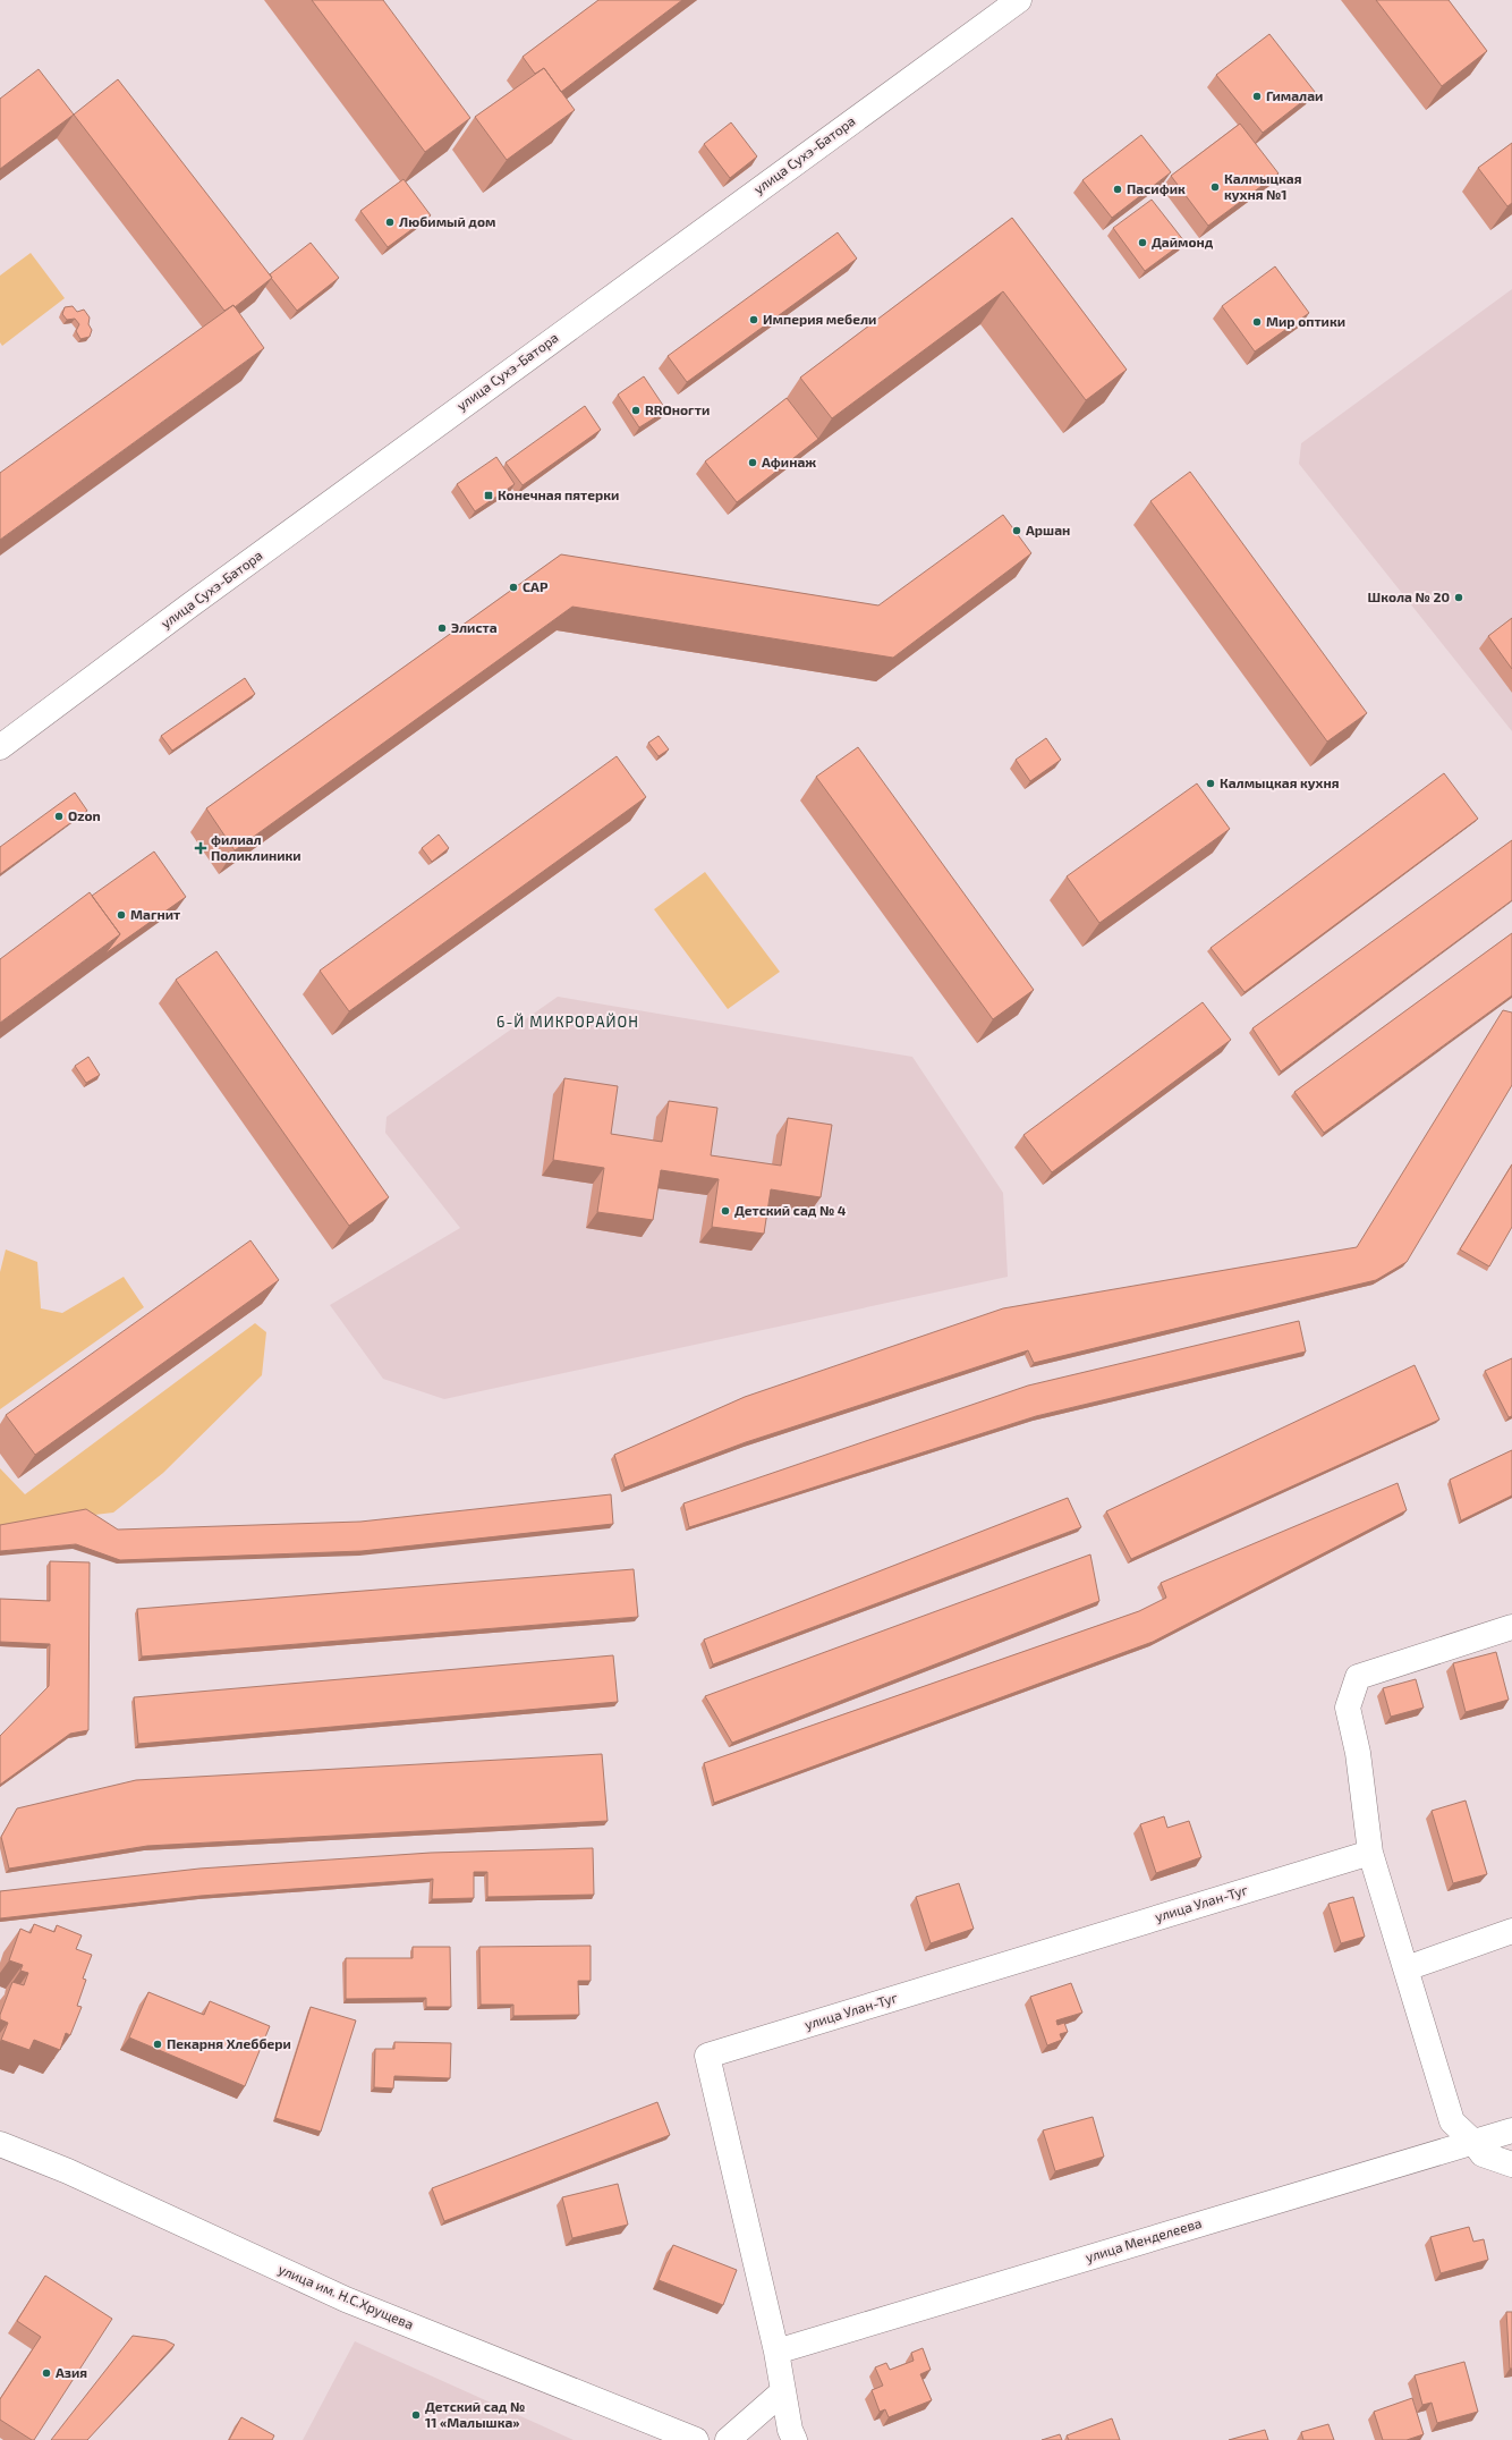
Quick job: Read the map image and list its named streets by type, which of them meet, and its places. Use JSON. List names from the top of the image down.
{
  "streets": {
    "street": [
      "улица Сухэ-Батора",
      "улица Улан-Туг",
      "улица Менделеева",
      "улица им. Н.С.Хрущева"
    ]
  },
  "crossings": [
    ["улица Улан-Туг", "улица Менделеева"]
  ],
  "districts": ["6-Й МИКРОРАЙОН"],
  "places": {
    "other": [
      "Гималаи",
      "Калмыцкая кухня №1",
      "Пасифик",
      "Любимый дом",
      "Даймонд",
      "Империя мебели",
      "Мир оптики",
      "RROногти",
      "Афинаж",
      "Аршан",
      "САР",
      "Школа № 20",
      "Элиста",
      "Калмыцкая кухня",
      "Ozon",
      "Магнит",
      "Детский сад № 4",
      "Пекарня Хлеббери",
      "Азия",
      "Детский сад № 11 «Малышка»"
    ],
    "transit": ["Конечная пятерки"],
    "health": ["филиал Поликлиники"]
  }
}
